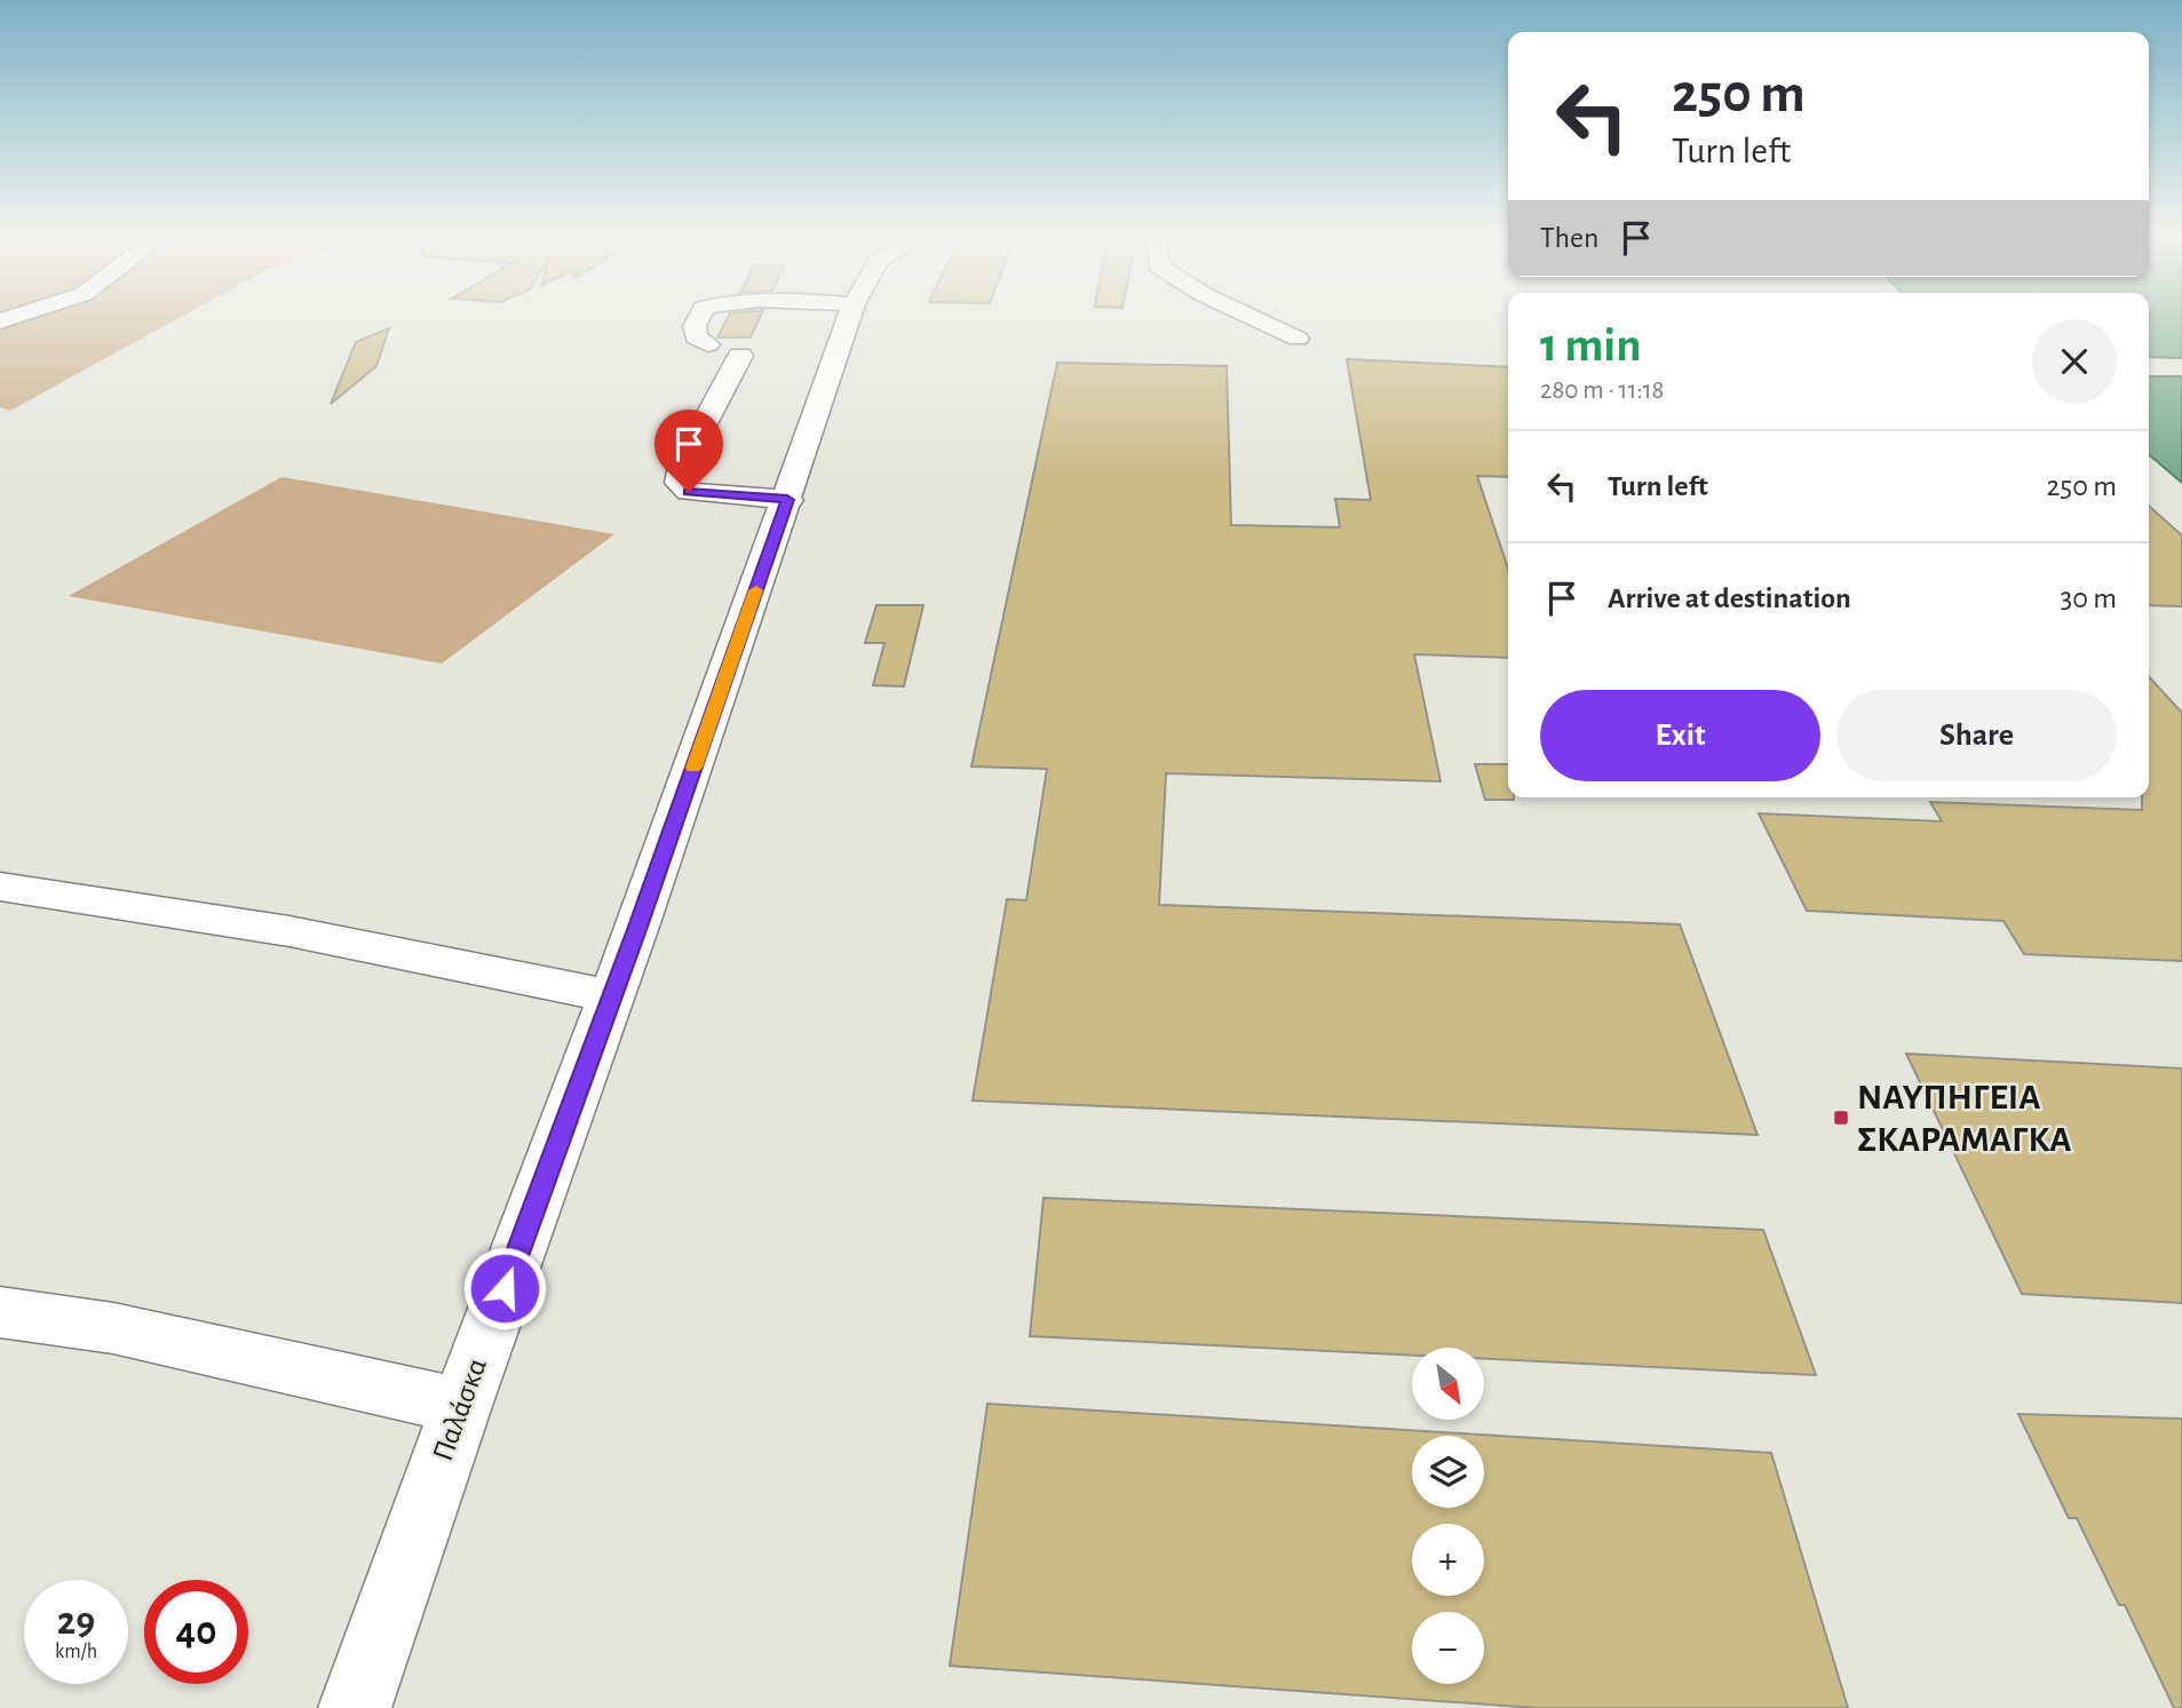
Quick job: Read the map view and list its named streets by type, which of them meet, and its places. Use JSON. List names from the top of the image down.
{
  "streets": {
    "street": ["Παλάσκα"]
  },
  "places": {
    "transit": ["ΝΑΥΠΗΓΕΙΑ ΣΚΑΡΑΜΑΓΚΑ"]
  },
  "north": "bottom right",
  "page": {
    "turn": ["250 m", "Turn left"],
    "then": "Then",
    "heading": ["1 min", "280 m · 11:18"],
    "list": [
      {
        "name": "Turn left",
        "value": "250 m"
      },
      {
        "name": "Arrive at destination",
        "value": "30 m"
      }
    ],
    "buttons": ["Exit", "Share"],
    "map_buttons": ["+", "−"],
    "speed": "29 km/h",
    "limit": "40"
  }
}
